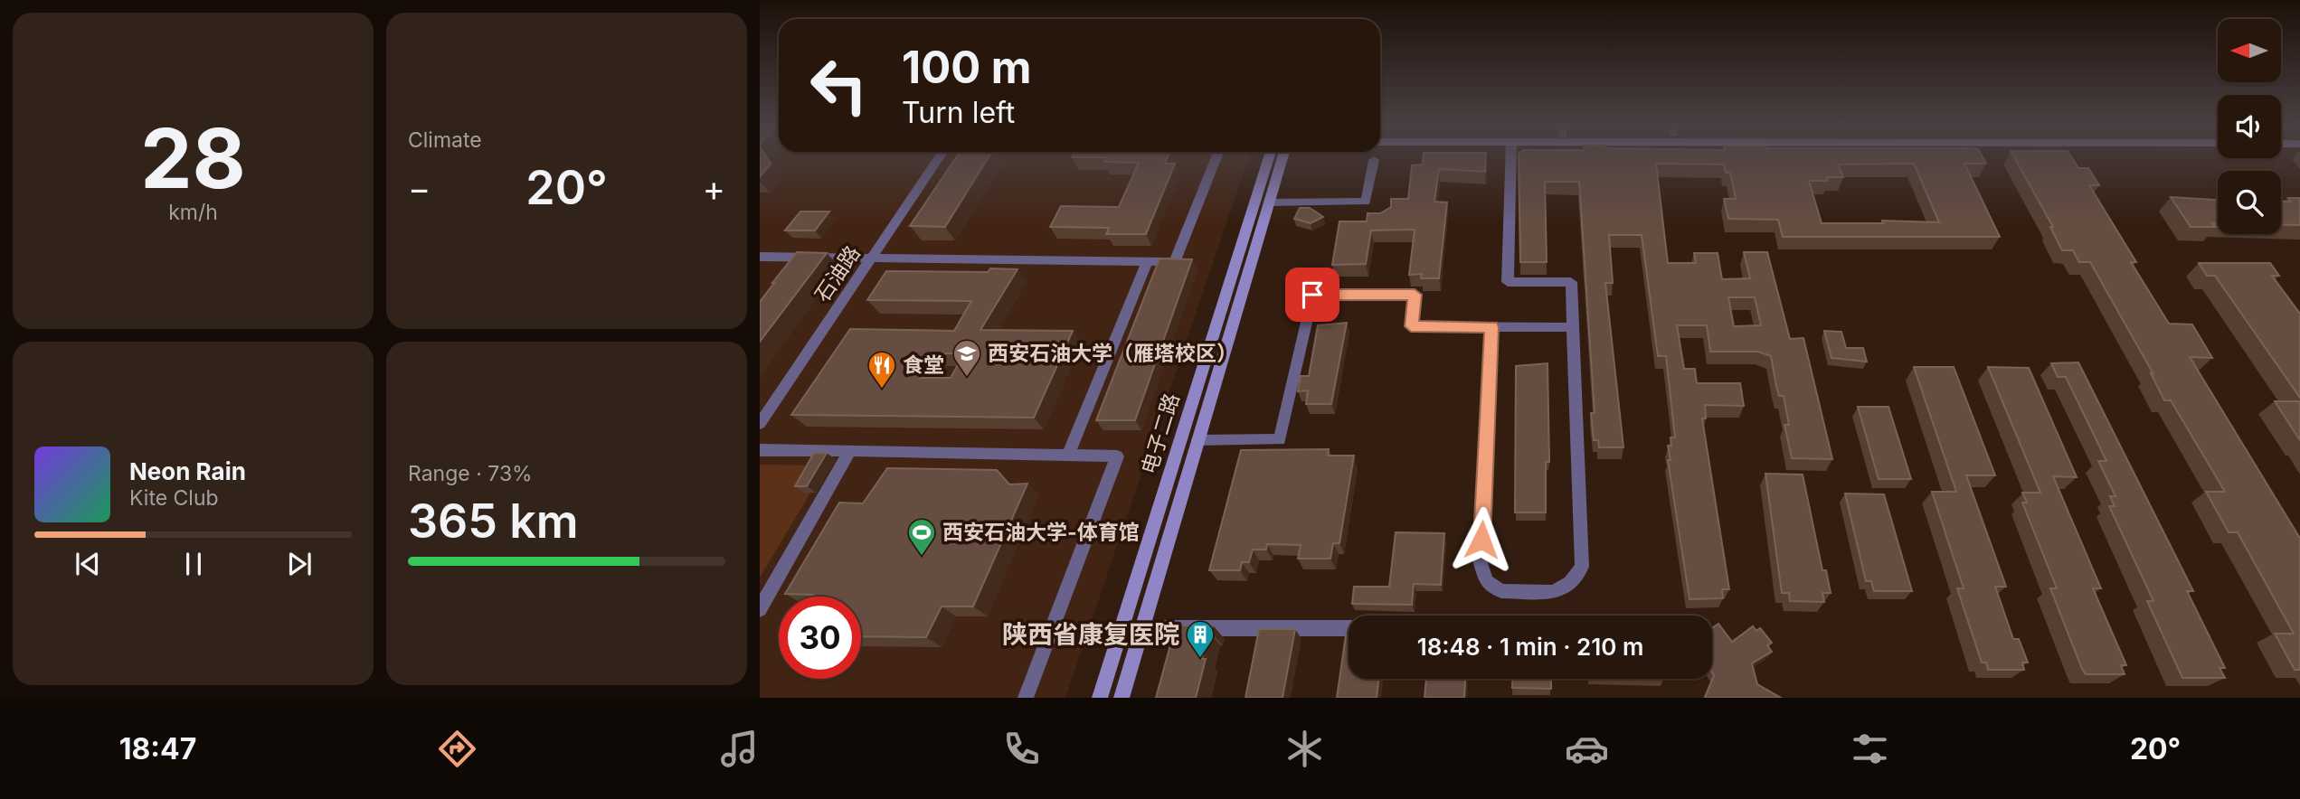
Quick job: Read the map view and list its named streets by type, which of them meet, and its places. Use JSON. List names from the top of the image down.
{
  "streets": {
    "main road": ["电子二路"],
    "street": ["石油路"]
  },
  "places": {
    "school or university": ["西安石油大学（雁塔校区）"],
    "restaurant": ["食堂"],
    "sports": ["西安石油大学-体育馆"],
    "building": ["陕西省康复医院"]
  },
  "north": "left",
  "page": {
    "tile": [
      ["28", "km/h"],
      "Climate",
      ["Range · 73%", "365 km"]
    ],
    "turn": ["100 m", "Turn left"],
    "heat": ["−", "20°", "+"],
    "song": ["Neon Rain", "Kite Club"],
    "limit": "30",
    "trip": "18:48 · 1 min · 210 m",
    "tabs": ["18:47", "20°"]
  }
}
